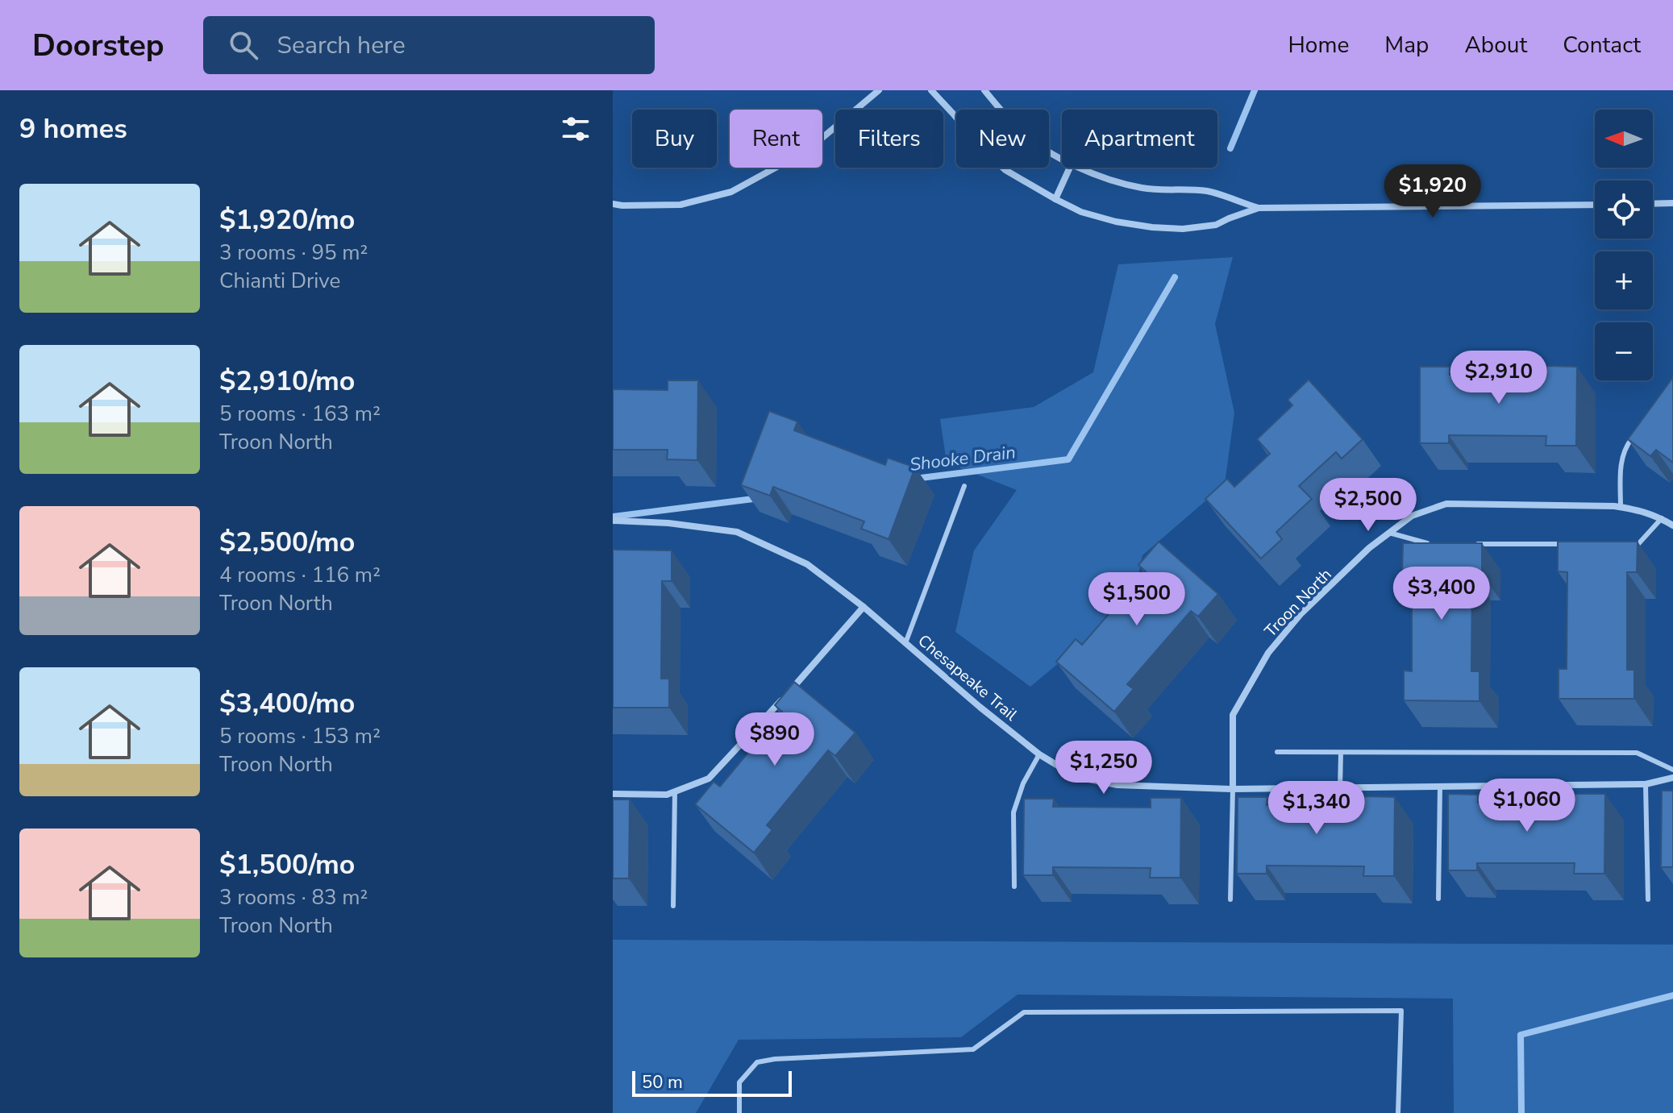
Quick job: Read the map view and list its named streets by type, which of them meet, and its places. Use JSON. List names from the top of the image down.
{
  "streets": {
    "street": ["Troon North", "Chesapeake Trail"]
  },
  "crossings": [
    ["Troon North", "Chesapeake Trail"]
  ],
  "water": ["Shooke Drain"],
  "scale_bar": "50 m",
  "north": "left",
  "page": {
    "header": "Doorstep",
    "search": "Search here",
    "nav": [
      "Home",
      "Map",
      "About",
      "Contact"
    ],
    "heading": "9 homes",
    "map_buttons": ["+", "−"],
    "chip": [
      "Buy",
      "Rent",
      "Filters",
      "New",
      "Apartment"
    ],
    "price": [
      "$1,920",
      "$2,910",
      "$2,500",
      "$3,400",
      "$1,500",
      "$890",
      "$1,250",
      "$1,060",
      "$1,340"
    ],
    "list": [
      {
        "name": "$1,920/mo",
        "note": "3 rooms · 95 m² · Chianti Drive"
      },
      {
        "name": "$2,910/mo",
        "note": "5 rooms · 163 m² · Troon North"
      },
      {
        "name": "$2,500/mo",
        "note": "4 rooms · 116 m² · Troon North"
      },
      {
        "name": "$3,400/mo",
        "note": "5 rooms · 153 m² · Troon North"
      },
      {
        "name": "$1,500/mo",
        "note": "3 rooms · 83 m² · Troon North"
      }
    ],
    "scale": "50 m"
  }
}
